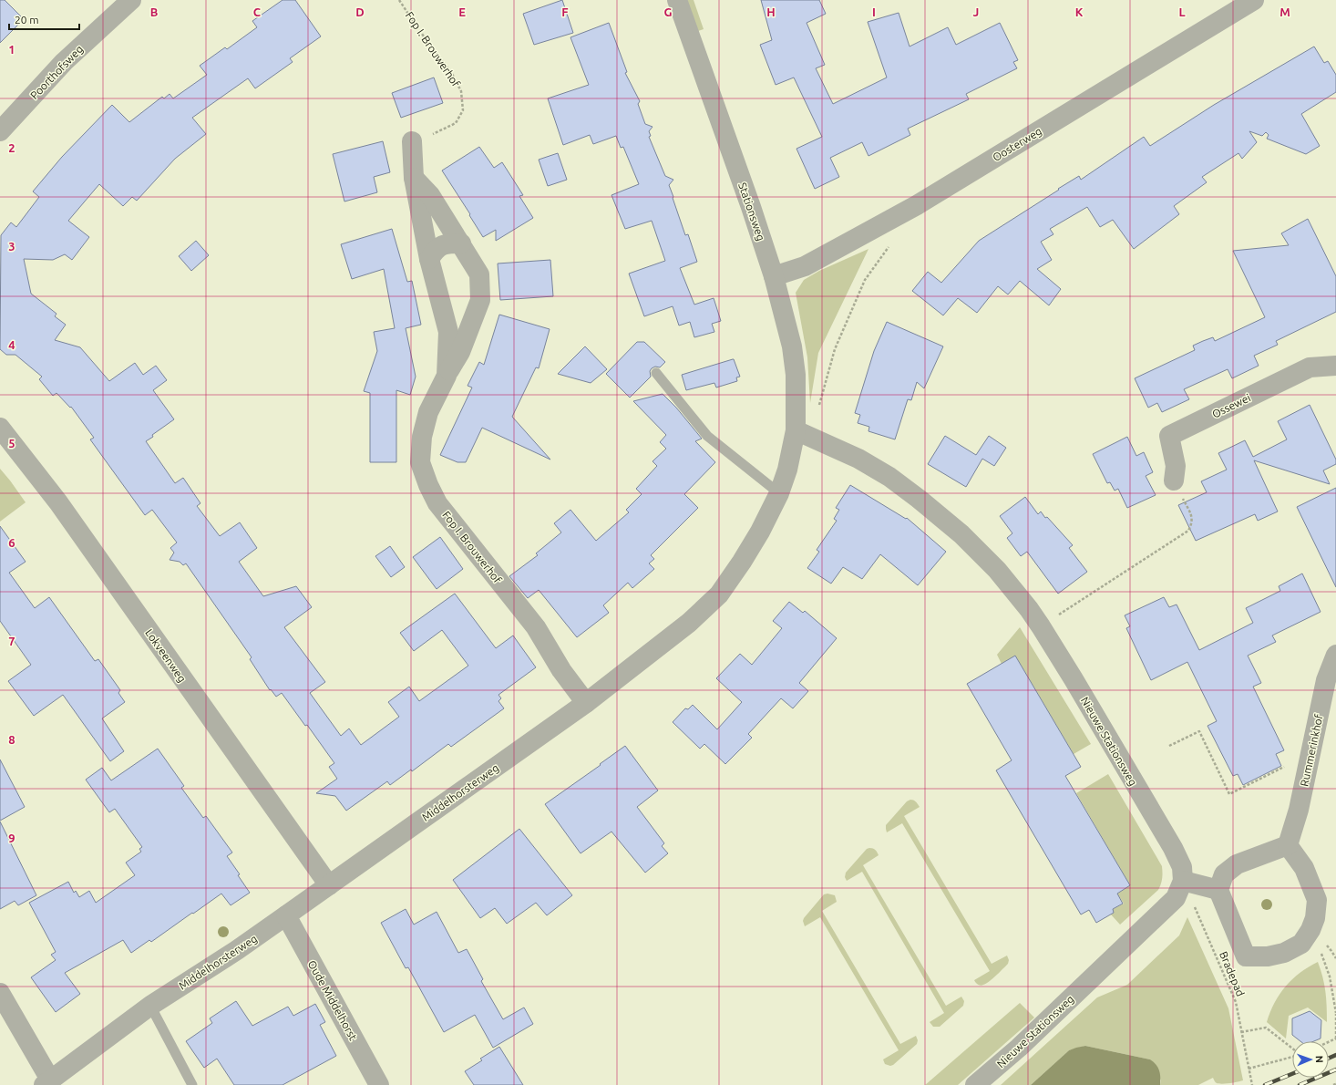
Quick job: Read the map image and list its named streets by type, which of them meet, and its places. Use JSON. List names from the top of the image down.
{
  "streets": {
    "street": [
      "Fop I. Brouwerhof",
      "Poorthofsweg",
      "Oosterweg",
      "Stationsweg",
      "Ossewei",
      "Lokveenweg",
      "Nieuwe Stationsweg",
      "Rummerinkhof",
      "Middelhorsterweg",
      "Oude Middelhorst"
    ],
    "path": ["Bradepad"]
  },
  "crossings": [
    ["Fop I. Brouwerhof", "Middelhorsterweg"],
    ["Oosterweg", "Stationsweg"],
    ["Stationsweg", "Nieuwe Stationsweg"],
    ["Stationsweg", "Middelhorsterweg"],
    ["Lokveenweg", "Middelhorsterweg"],
    ["Nieuwe Stationsweg", "Middelhorsterweg"],
    ["Nieuwe Stationsweg", "Bradepad"],
    ["Middelhorsterweg", "Oude Middelhorst"]
  ],
  "scale_bar": "20 m",
  "north": "right",
  "grid": {
    "columns": [
      "B",
      "C",
      "D",
      "E",
      "F",
      "G",
      "H",
      "I",
      "J",
      "K",
      "L",
      "M"
    ],
    "rows": [
      "1",
      "2",
      "3",
      "4",
      "5",
      "6",
      "7",
      "8",
      "9"
    ]
  }
}
